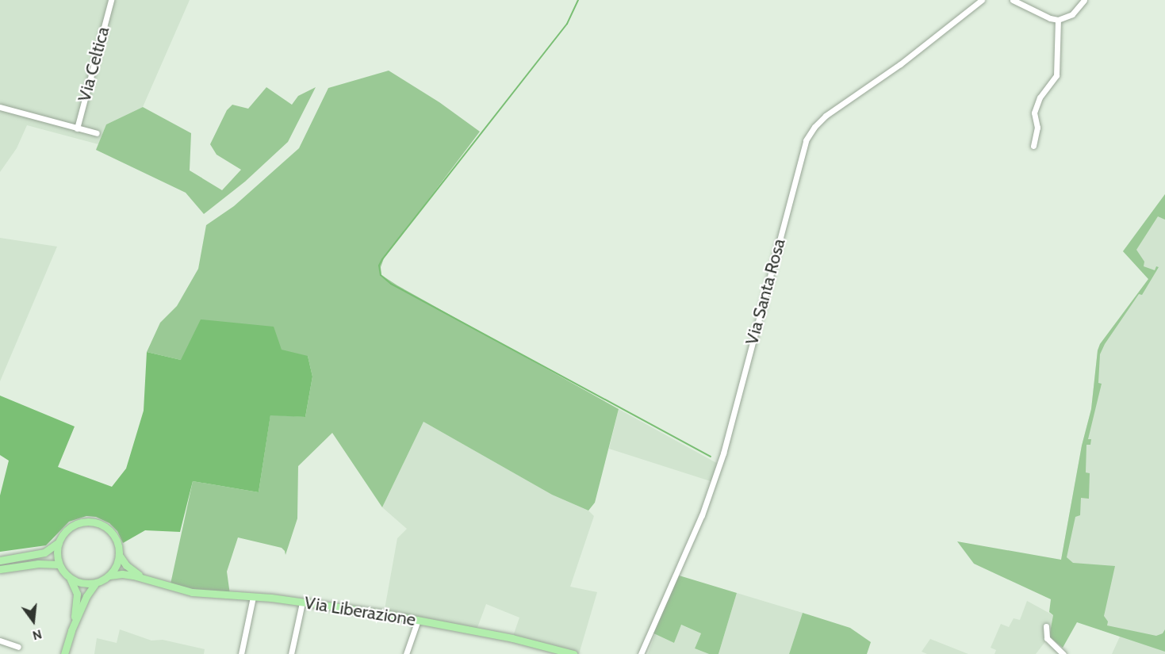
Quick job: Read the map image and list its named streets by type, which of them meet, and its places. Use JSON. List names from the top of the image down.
{
  "streets": {
    "main road": ["Via Liberazione"],
    "street": ["Via Celtica", "Via Santa Rosa"]
  },
  "north": "bottom"
}
